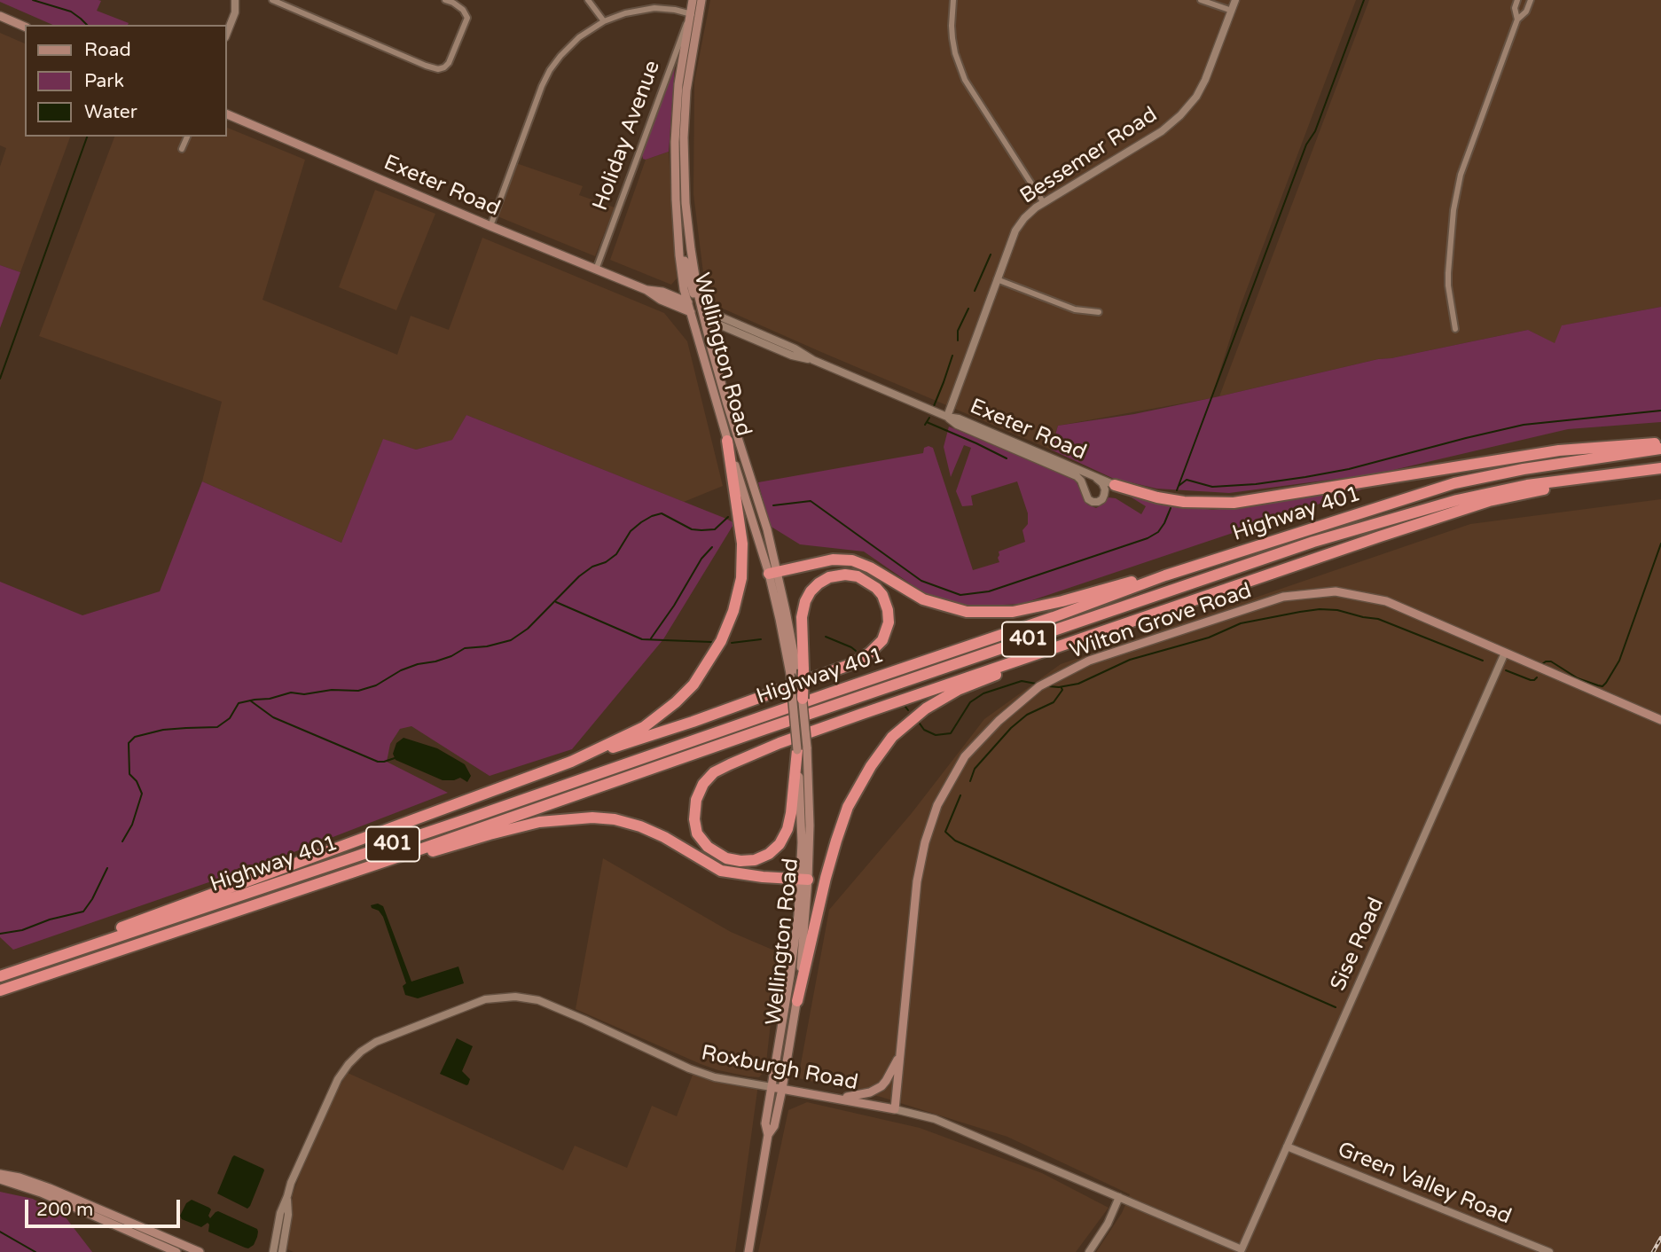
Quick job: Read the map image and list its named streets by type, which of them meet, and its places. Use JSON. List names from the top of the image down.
{
  "streets": {
    "highway": ["Highway 401", "401"],
    "main road": [
      "Exeter Road",
      "Wellington Road",
      "Wilton Grove Road",
      "Roxburgh Road"
    ],
    "street": [
      "Holiday Avenue",
      "Bessemer Road",
      "Sise Road",
      "Green Valley Road"
    ]
  },
  "crossings": [
    ["Holiday Avenue", "Exeter Road"],
    ["Holiday Avenue", "Wellington Road"],
    ["Bessemer Road", "Exeter Road"],
    ["Exeter Road", "Wellington Road"],
    ["Wellington Road", "Roxburgh Road"],
    ["Wilton Grove Road", "Sise Road"],
    ["Wilton Grove Road", "Roxburgh Road"],
    ["Sise Road", "Roxburgh Road"],
    ["Sise Road", "Green Valley Road"]
  ],
  "legend": ["Road", "Park", "Water"],
  "scale_bar": "200 m"
}
